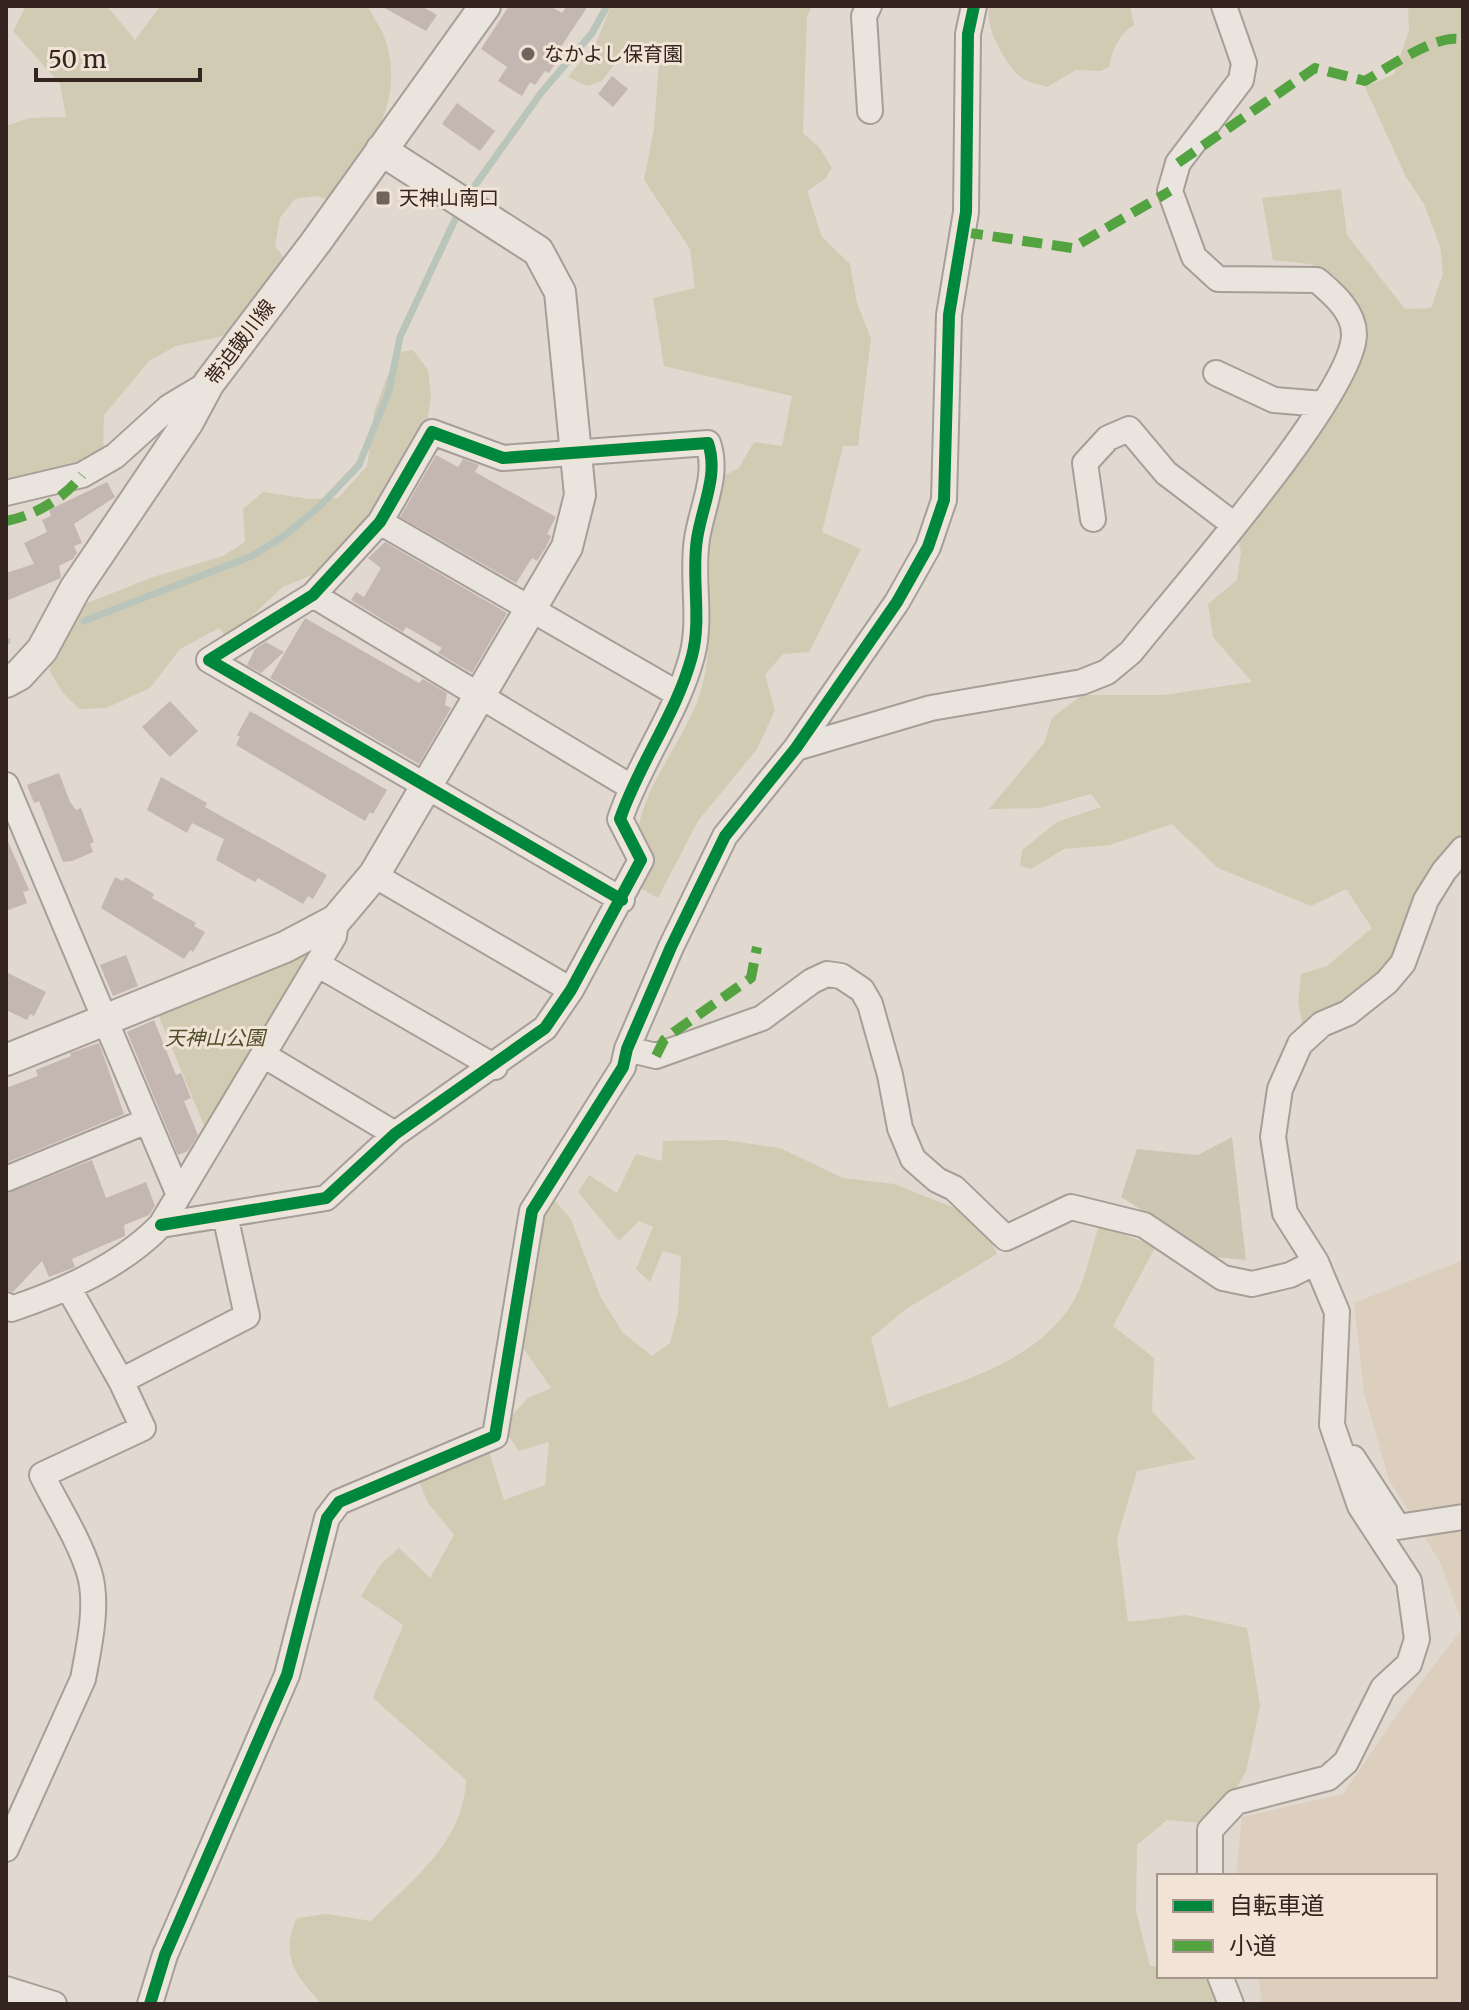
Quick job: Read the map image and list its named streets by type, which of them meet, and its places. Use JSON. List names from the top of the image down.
{
  "streets": {
    "street": ["帯迫皷川線"]
  },
  "parks": ["天神山公園"],
  "places": {
    "other": ["なかよし保育園"],
    "transit": ["天神山南口"]
  },
  "legend": ["自転車道", "小道"],
  "scale_bar": "50 m"
}
